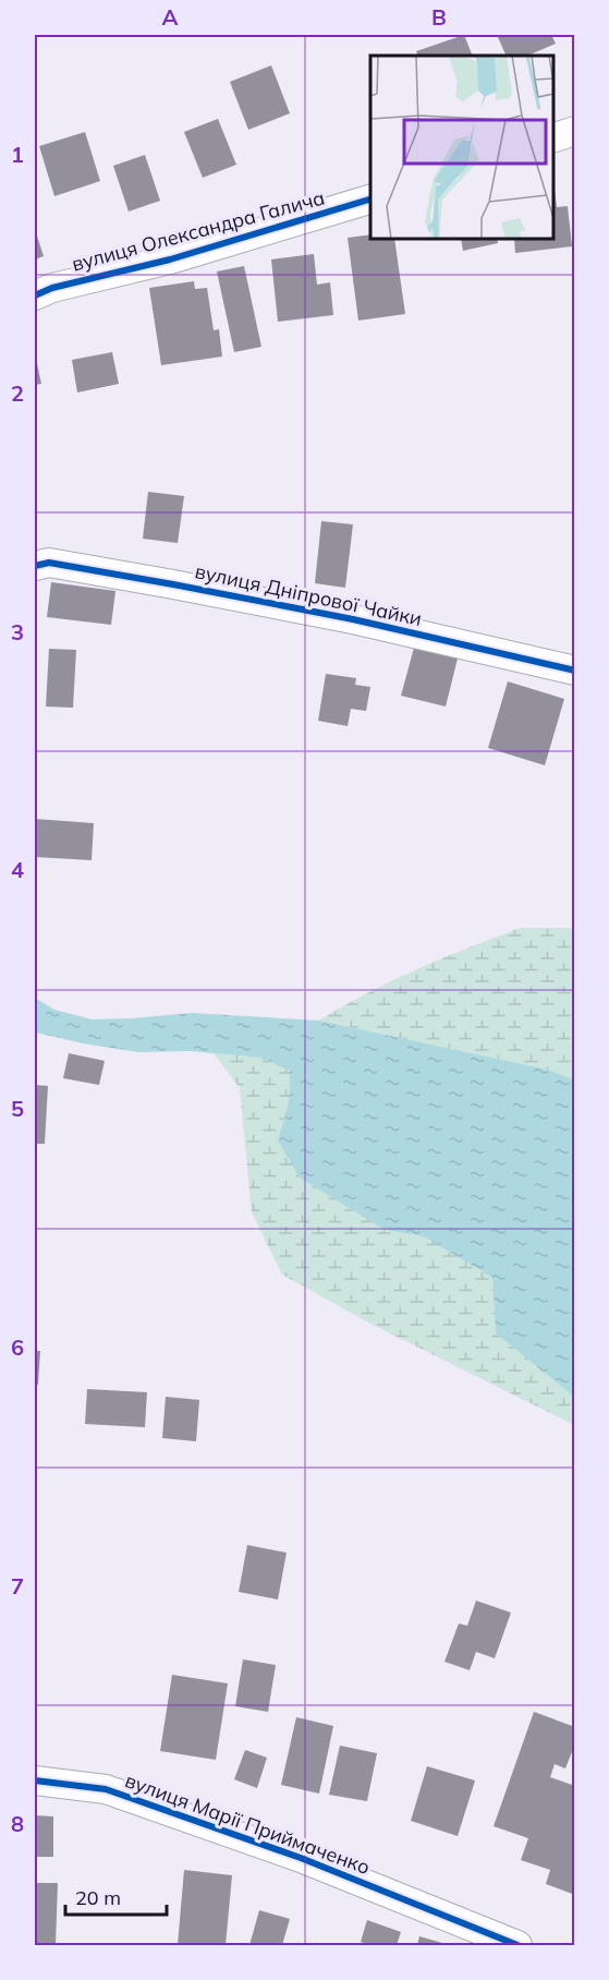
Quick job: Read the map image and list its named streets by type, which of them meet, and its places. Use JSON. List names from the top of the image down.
{
  "streets": {
    "street": ["вулиця Олександра Галича", "вулиця Дніпрової Чайки", "вулиця Марії Приймаченко"]
  },
  "scale_bar": "20 m",
  "grid": {
    "columns": ["A", "B"],
    "rows": [
      "1",
      "2",
      "3",
      "4",
      "5",
      "6",
      "7",
      "8"
    ]
  }
}
